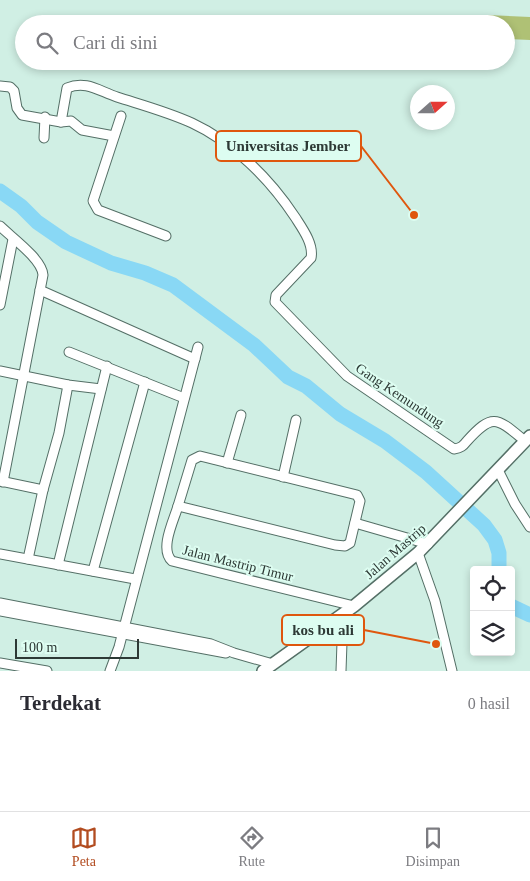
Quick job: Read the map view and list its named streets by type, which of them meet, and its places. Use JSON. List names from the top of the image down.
{
  "streets": {
    "main road": ["Jalan Mastrip"],
    "street": ["Gang Kemundung", "Jalan Mastrip Timur"]
  },
  "crossings": [
    ["Gang Kemundung", "Jalan Mastrip"],
    ["Jalan Mastrip", "Jalan Mastrip Timur"]
  ],
  "places": ["Universitas Jember", "kos bu ali"],
  "scale_bar": "100 m",
  "north": "right",
  "page": {
    "search": "Cari di sini",
    "scale": "100 m",
    "heading": ["Terdekat", "0 hasil"],
    "nav": ["Peta", "Rute", "Disimpan"]
  }
}
